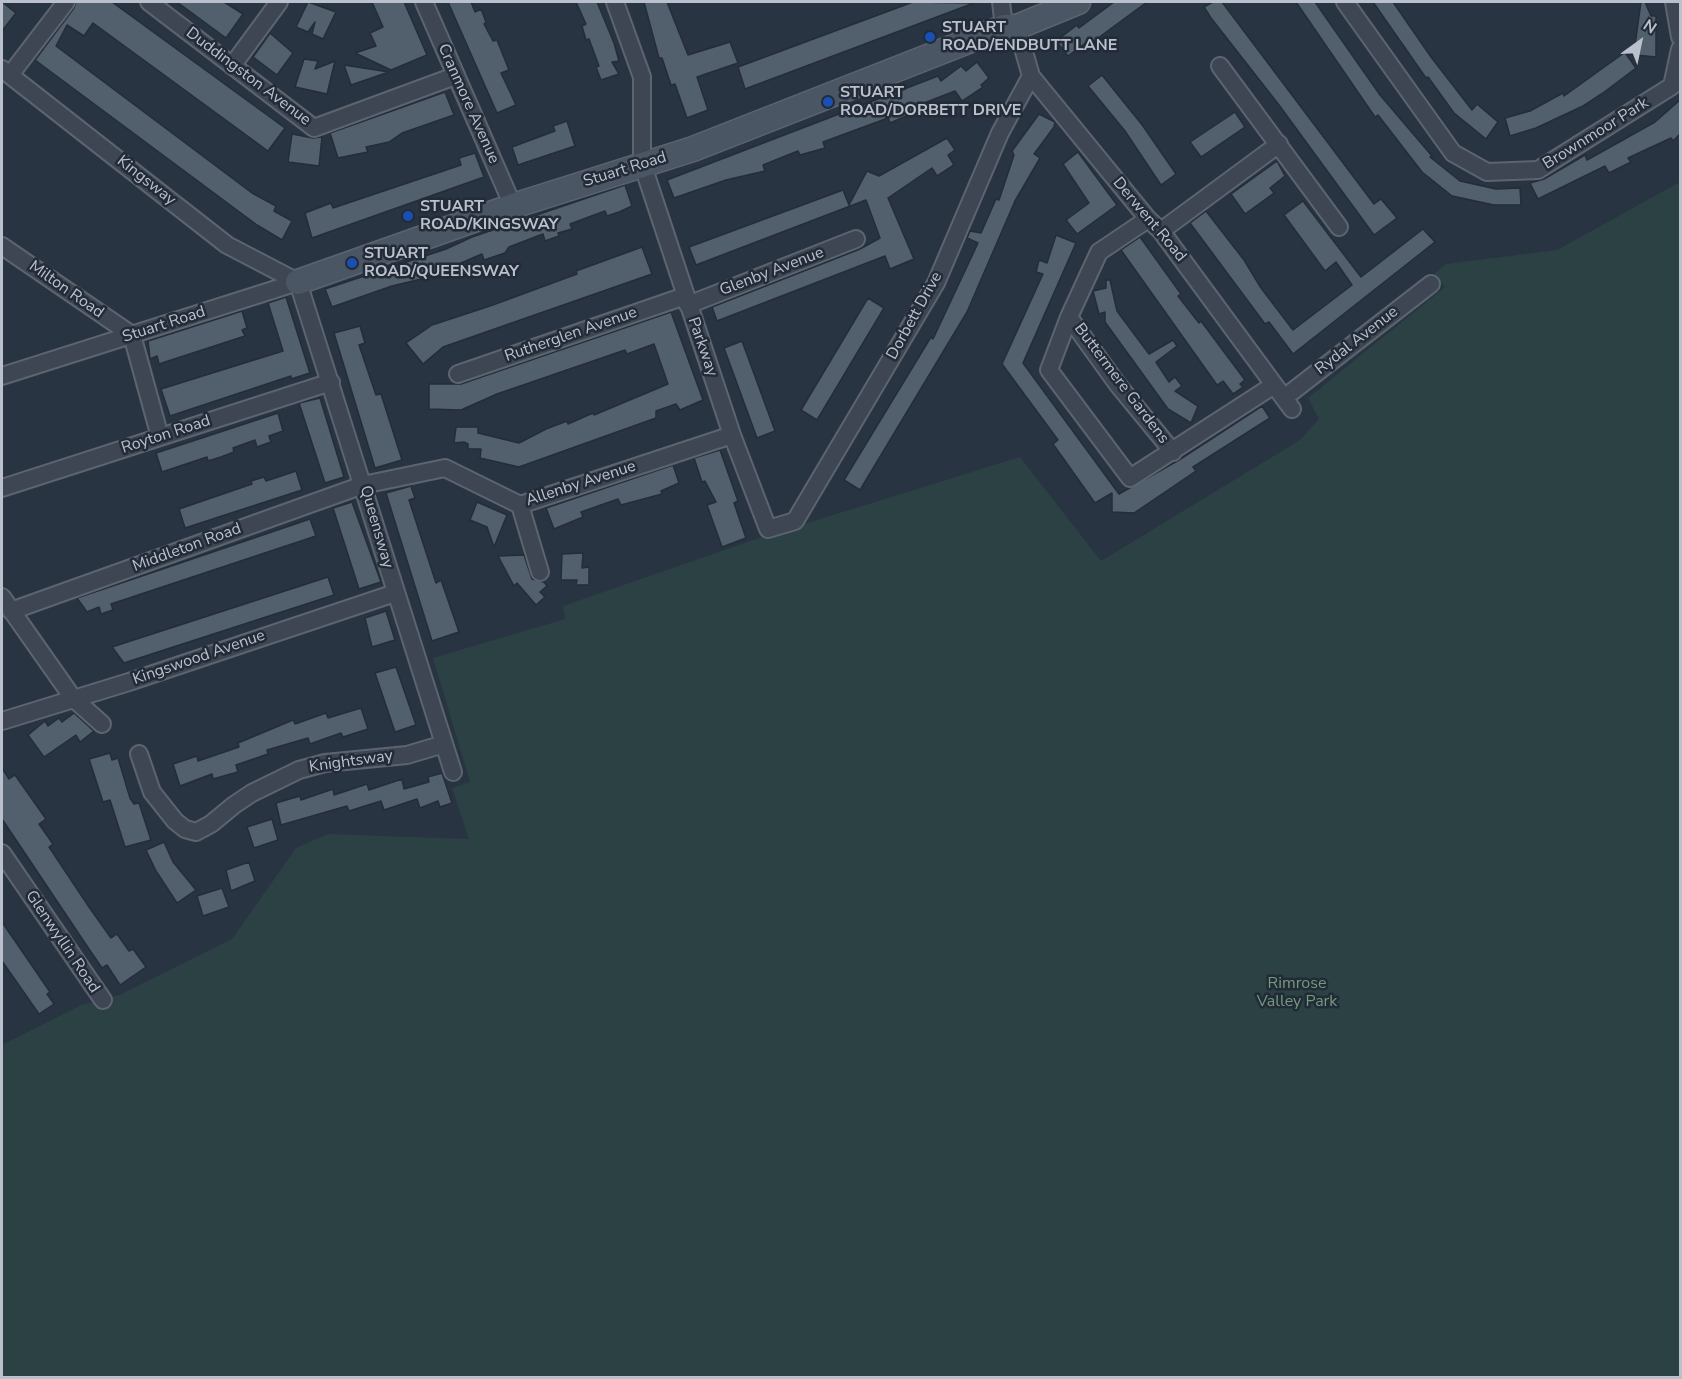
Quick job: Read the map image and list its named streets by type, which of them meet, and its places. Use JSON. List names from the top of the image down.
{
  "streets": {
    "street": [
      "Duddingston Avenue",
      "Cranmore Avenue",
      "Brownmoor Park",
      "Stuart Road",
      "Kingsway",
      "Derwent Road",
      "Glenby Avenue",
      "Milton Road",
      "Dorbett Drive",
      "Rutherglen Avenue",
      "Rydal Avenue",
      "Parkway",
      "Buttermere Gardens",
      "Royton Road",
      "Allenby Avenue",
      "Queensway",
      "Middleton Road",
      "Kingswood Avenue",
      "Knightsway",
      "Glenwyllin Road"
    ]
  },
  "crossings": [
    ["Duddingston Avenue", "Cranmore Avenue"],
    ["Cranmore Avenue", "Stuart Road"],
    ["Stuart Road", "Kingsway"],
    ["Stuart Road", "Derwent Road"],
    ["Stuart Road", "Milton Road"],
    ["Stuart Road", "Parkway"],
    ["Stuart Road", "Queensway"],
    ["Kingsway", "Queensway"],
    ["Derwent Road", "Dorbett Drive"],
    ["Derwent Road", "Rydal Avenue"],
    ["Derwent Road", "Buttermere Gardens"],
    ["Glenby Avenue", "Rutherglen Avenue"],
    ["Glenby Avenue", "Parkway"],
    ["Dorbett Drive", "Parkway"],
    ["Rutherglen Avenue", "Parkway"],
    ["Rydal Avenue", "Buttermere Gardens"],
    ["Parkway", "Allenby Avenue"],
    ["Royton Road", "Queensway"],
    ["Allenby Avenue", "Queensway"],
    ["Allenby Avenue", "Middleton Road"],
    ["Queensway", "Middleton Road"],
    ["Queensway", "Kingswood Avenue"],
    ["Queensway", "Knightsway"]
  ],
  "parks": ["Rimrose Valley Park"],
  "places": [
    "STUART ROAD/ENDBUTT LANE",
    "STUART ROAD/DORBETT DRIVE",
    "STUART ROAD/KINGSWAY",
    "STUART ROAD/QUEENSWAY"
  ],
  "north": "top right"
}
